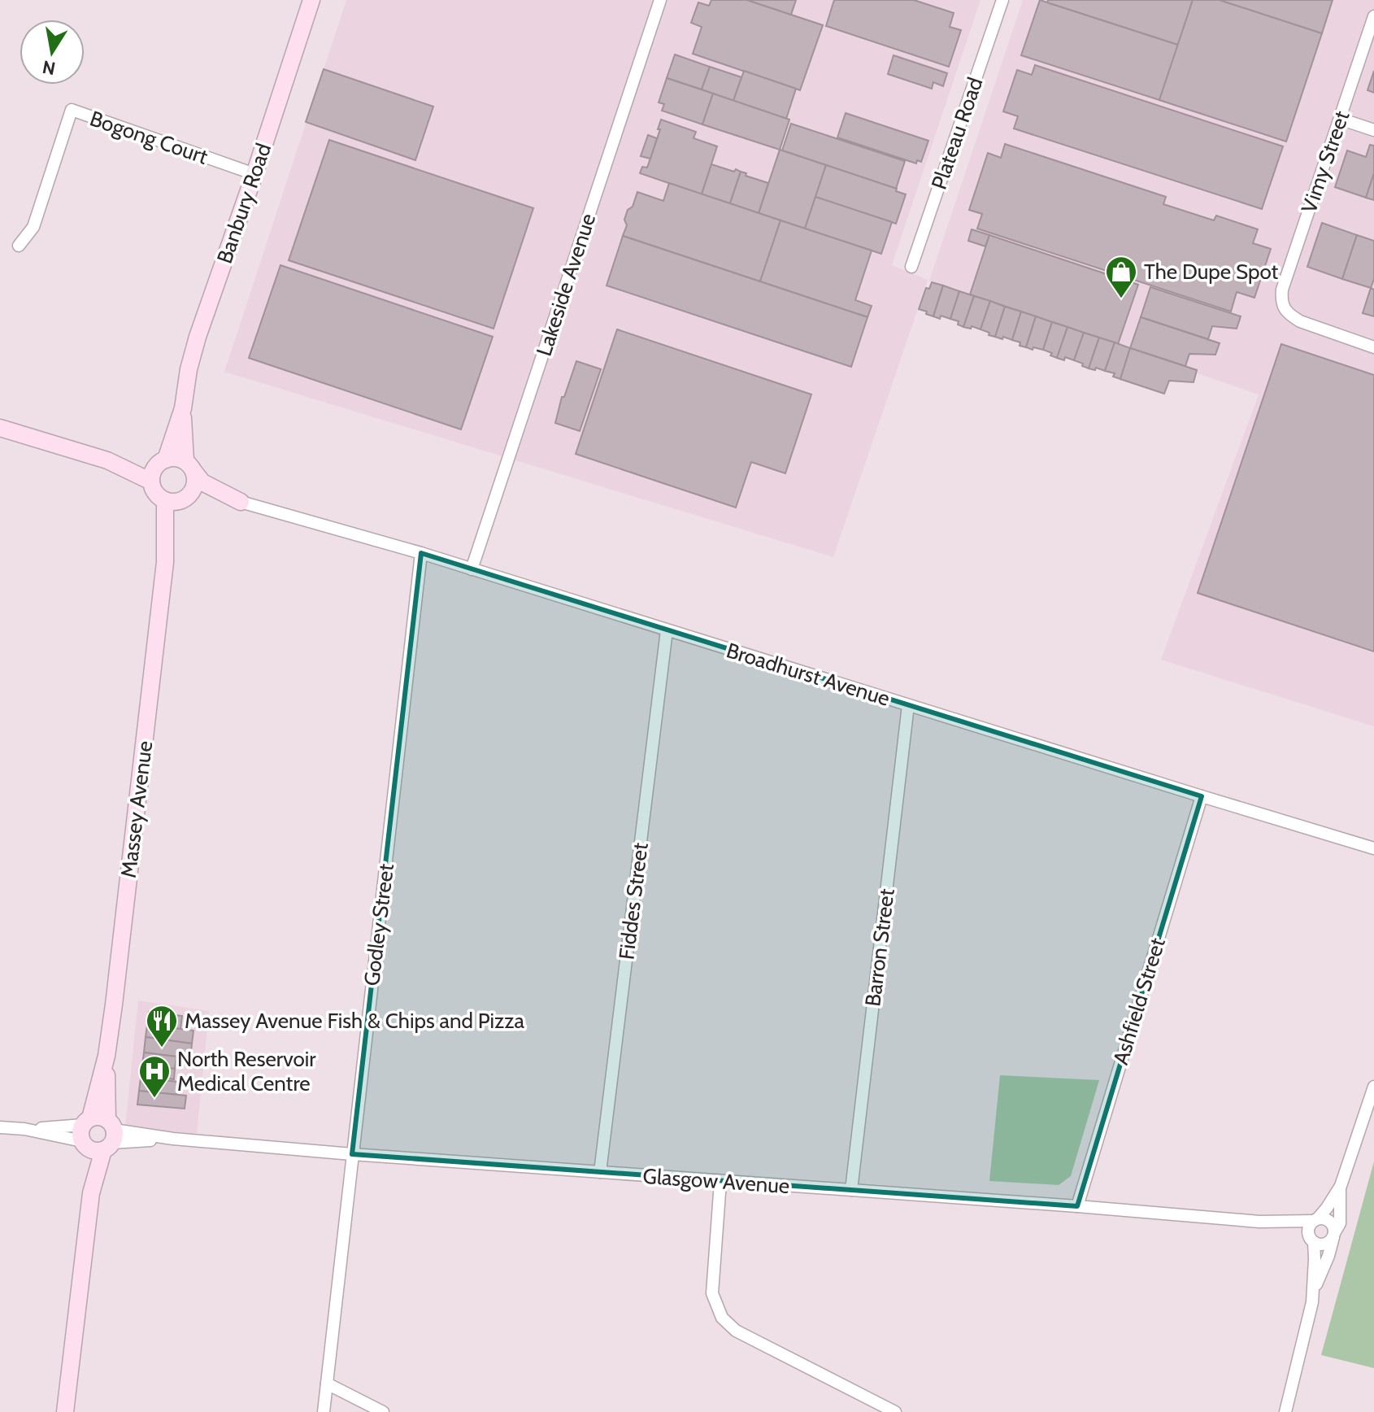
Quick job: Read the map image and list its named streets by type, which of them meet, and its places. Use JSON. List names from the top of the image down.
{
  "streets": {
    "street": [
      "Plateau Road",
      "Bogong Court",
      "Vimy Street",
      "Banbury Road",
      "Lakeside Avenue",
      "Broadhurst Avenue",
      "Massey Avenue",
      "Fiddes Street",
      "Godley Street",
      "Barron Street",
      "Ashfield Street",
      "Glasgow Avenue"
    ]
  },
  "crossings": [
    ["Bogong Court", "Banbury Road"],
    ["Banbury Road", "Broadhurst Avenue"],
    ["Banbury Road", "Massey Avenue"],
    ["Lakeside Avenue", "Broadhurst Avenue"],
    ["Broadhurst Avenue", "Massey Avenue"],
    ["Broadhurst Avenue", "Fiddes Street"],
    ["Broadhurst Avenue", "Godley Street"],
    ["Broadhurst Avenue", "Barron Street"],
    ["Broadhurst Avenue", "Ashfield Street"],
    ["Massey Avenue", "Glasgow Avenue"],
    ["Fiddes Street", "Glasgow Avenue"],
    ["Godley Street", "Glasgow Avenue"],
    ["Barron Street", "Glasgow Avenue"],
    ["Ashfield Street", "Glasgow Avenue"]
  ],
  "places": {
    "shop": ["The Dupe Spot"],
    "restaurant": ["Massey Avenue Fish & Chips and Pizza"],
    "hospital": ["North Reservoir Medical Centre"]
  },
  "north": "bottom"
}
